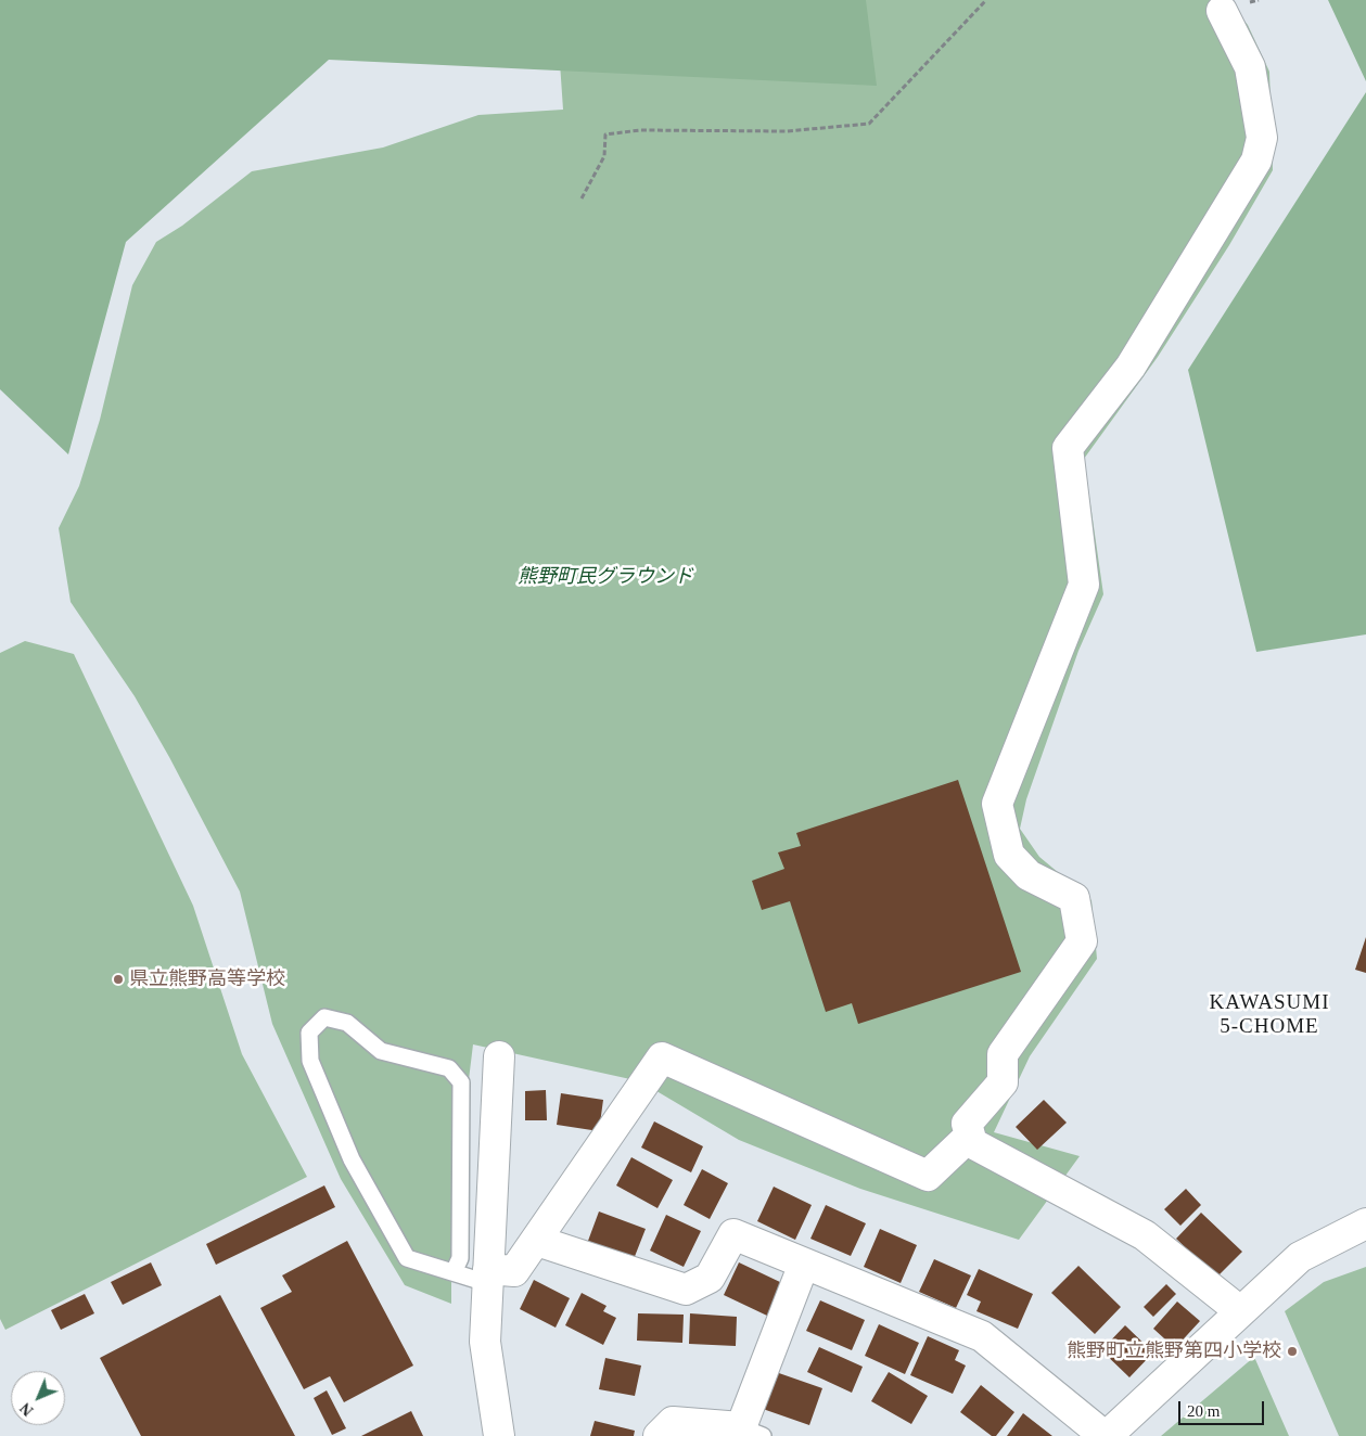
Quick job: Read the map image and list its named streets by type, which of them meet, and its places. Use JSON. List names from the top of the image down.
{
  "districts": ["KAWASUMI 5-CHOME"],
  "parks": ["熊野町民グラウンド"],
  "places": ["県立熊野高等学校", "熊野町立熊野第四小学校"],
  "scale_bar": "20 m",
  "north": "bottom left"
}
